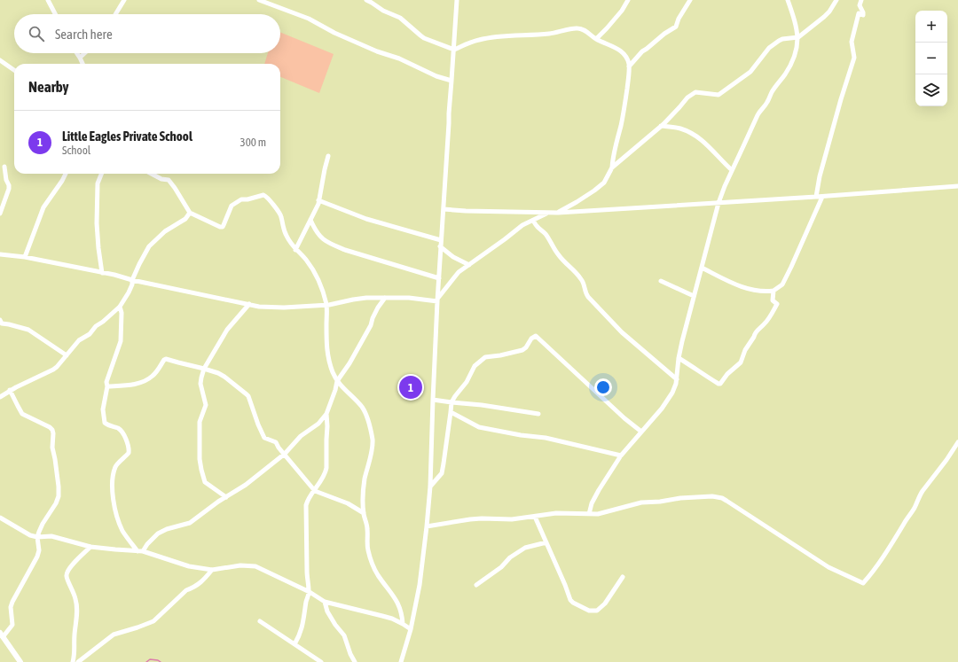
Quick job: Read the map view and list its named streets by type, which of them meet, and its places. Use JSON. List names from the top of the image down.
{
  "page": {
    "map_buttons": ["+", "−"],
    "search": "Search here",
    "heading": "Nearby",
    "list": [
      {
        "mark": "1",
        "name": "Little Eagles Private School",
        "note": "School",
        "value": "300 m"
      }
    ],
    "pins": "1"
  }
}
